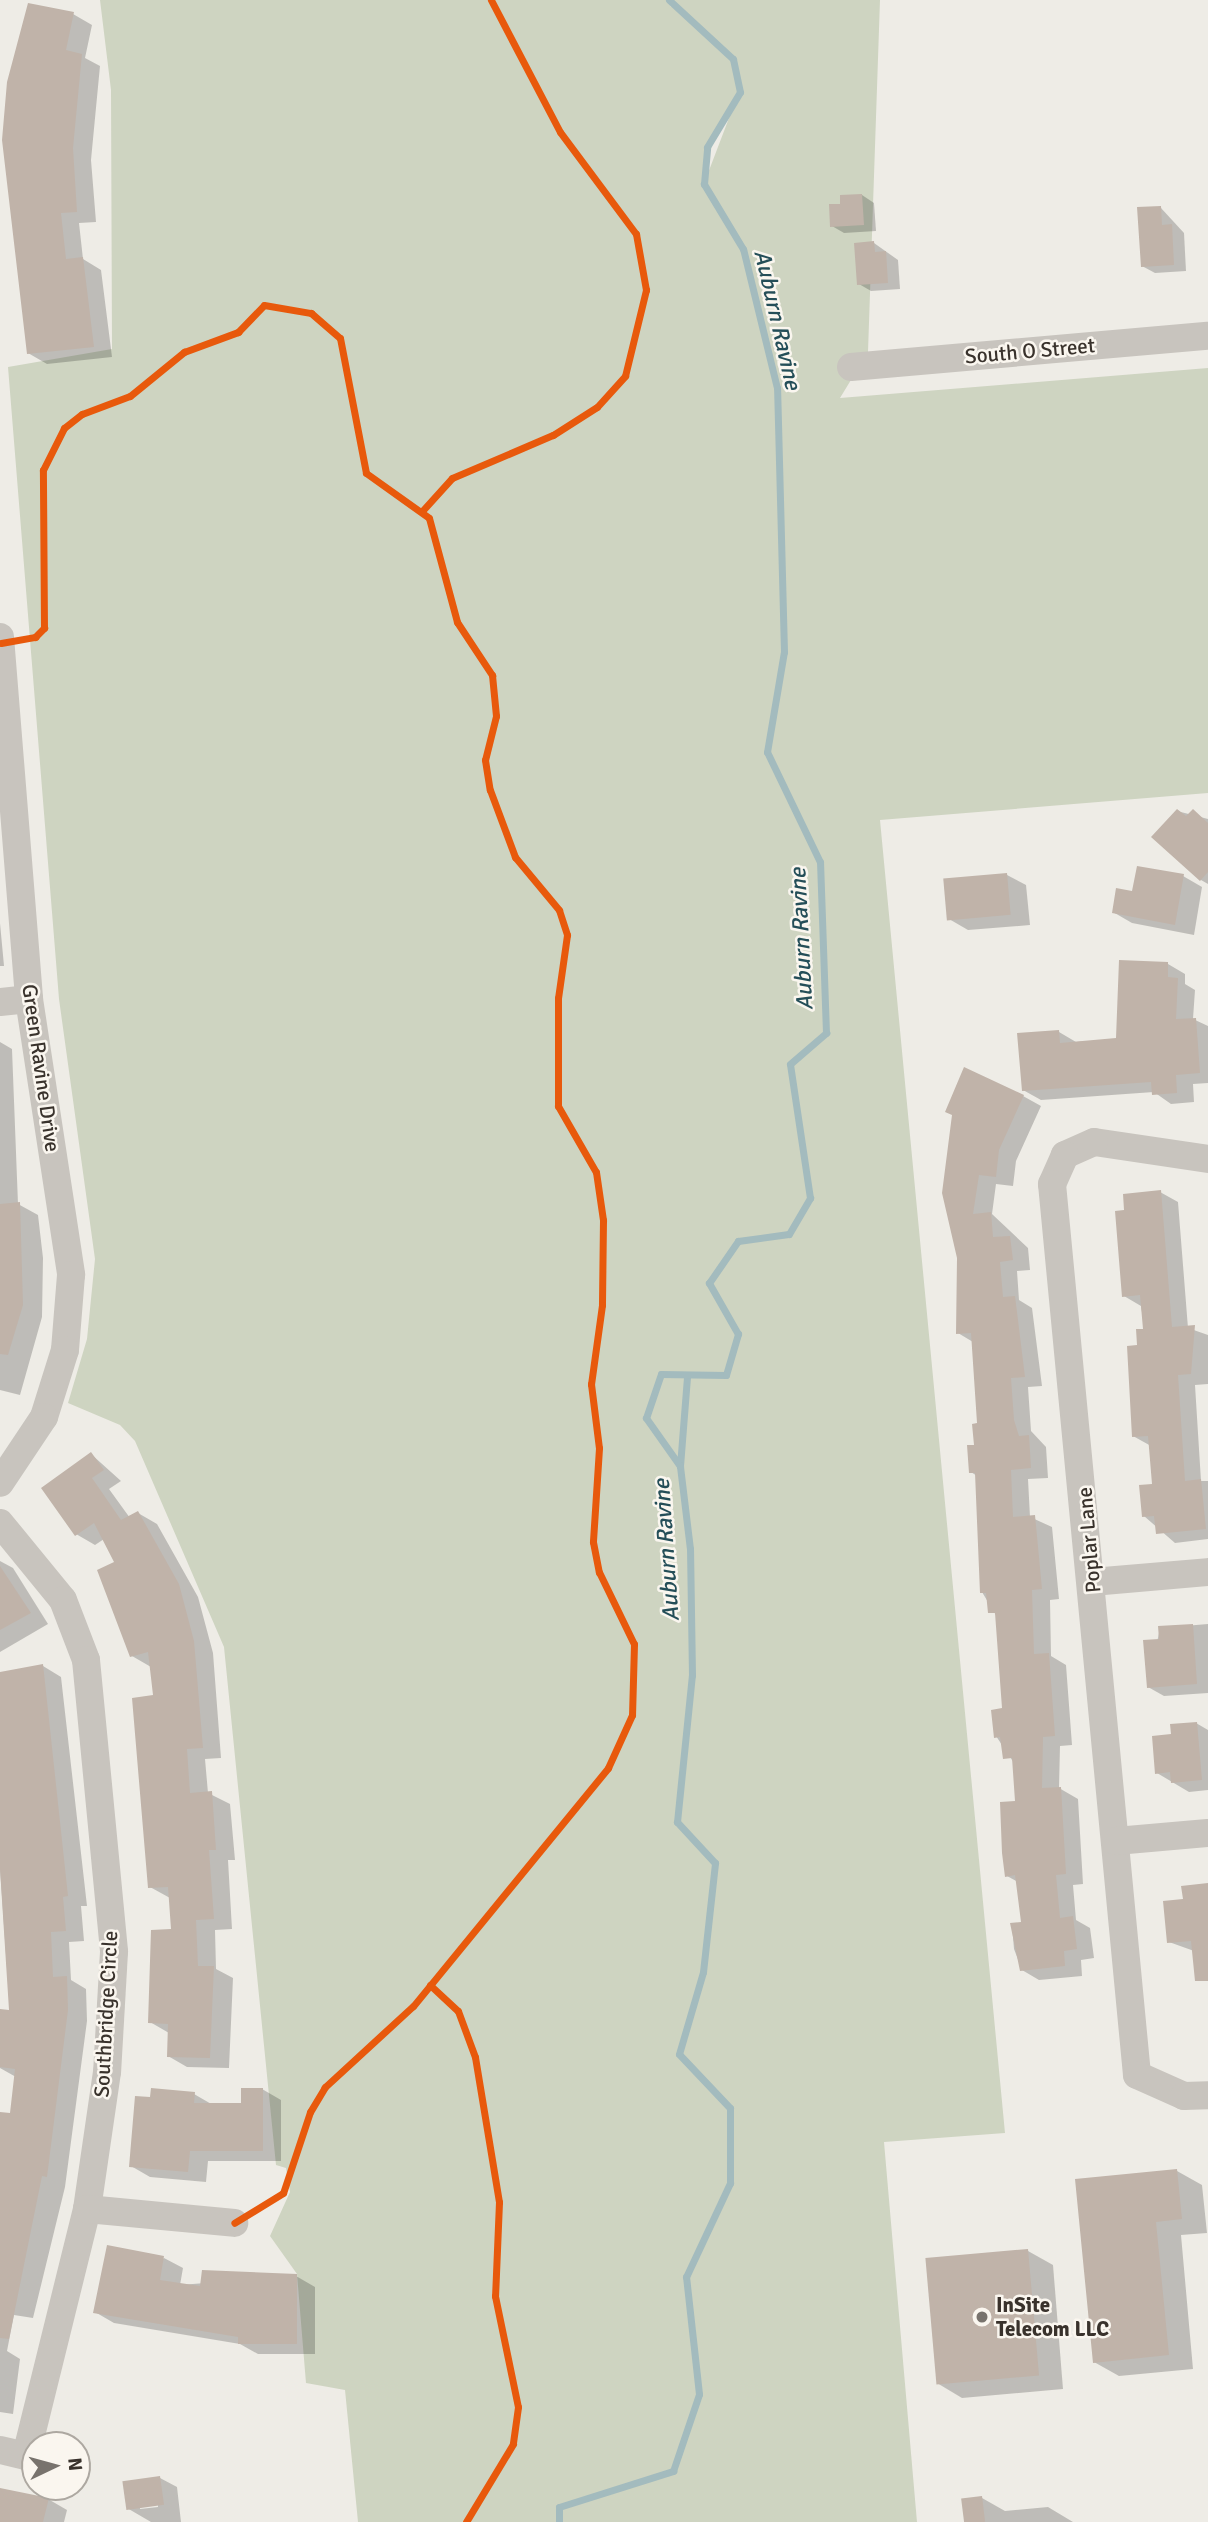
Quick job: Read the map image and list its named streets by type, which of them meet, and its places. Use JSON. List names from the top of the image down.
{
  "streets": {
    "street": [
      "South O Street",
      "Green Ravine Drive",
      "Poplar Lane",
      "Southbridge Circle"
    ]
  },
  "water": ["Auburn Ravine"],
  "places": ["InSite Telecom LLC"],
  "north": "right"
}
